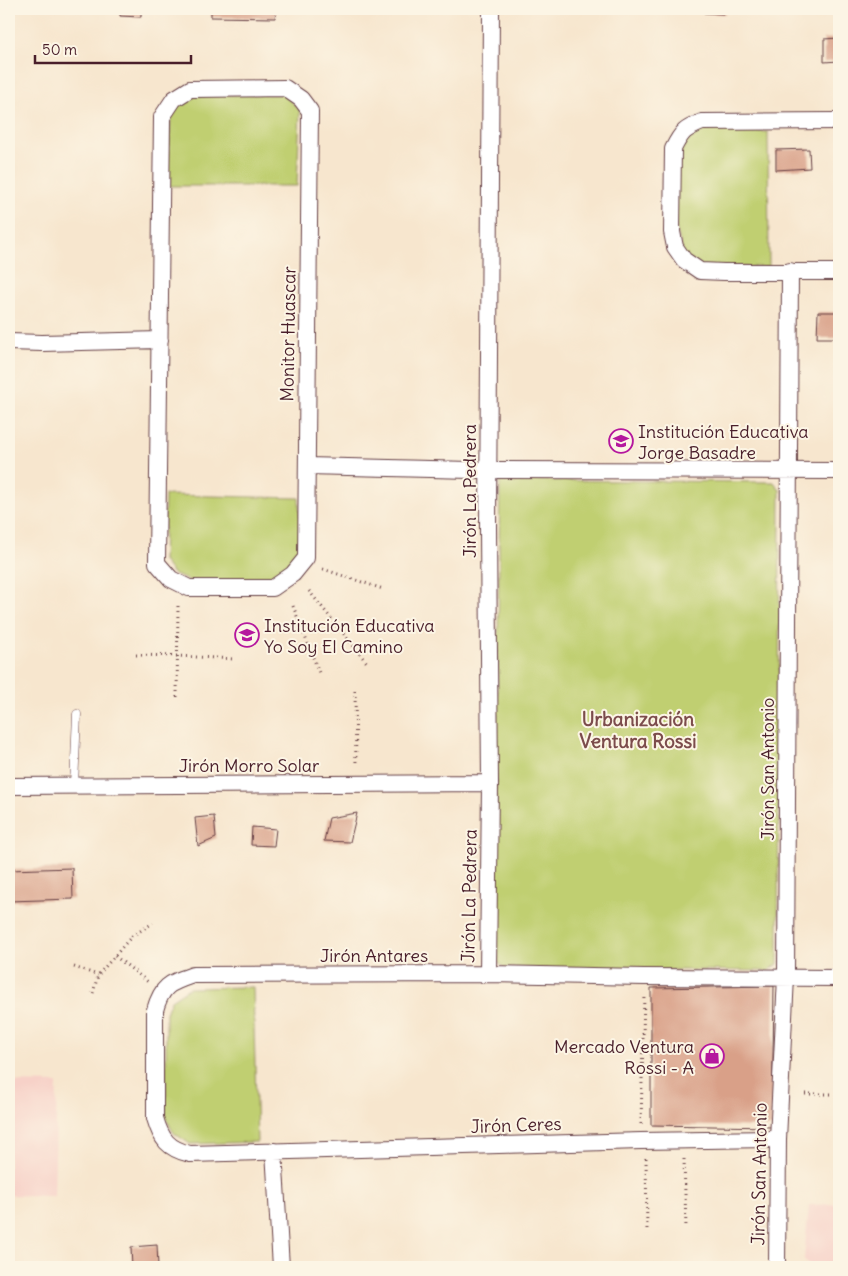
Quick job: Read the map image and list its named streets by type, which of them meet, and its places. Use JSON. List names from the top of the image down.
{
  "streets": {
    "street": [
      "Monitor Huascar",
      "Jirón La Pedrera",
      "Jirón Morro Solar",
      "Jirón San Antonio",
      "Jirón Antares",
      "Jirón Ceres"
    ]
  },
  "crossings": [
    ["Jirón La Pedrera", "Jirón Morro Solar"],
    ["Jirón La Pedrera", "Jirón Antares"],
    ["Jirón San Antonio", "Jirón Antares"],
    ["Jirón San Antonio", "Jirón Ceres"],
    ["Jirón Antares", "Jirón Ceres"]
  ],
  "districts": ["Urbanización Ventura Rossi"],
  "places": {
    "school or university": ["Institución Educativa Jorge Basadre", "Institución Educativa Yo Soy El Camino"],
    "shop": ["Mercado Ventura Rossi - A"]
  },
  "scale_bar": "50 m"
}
